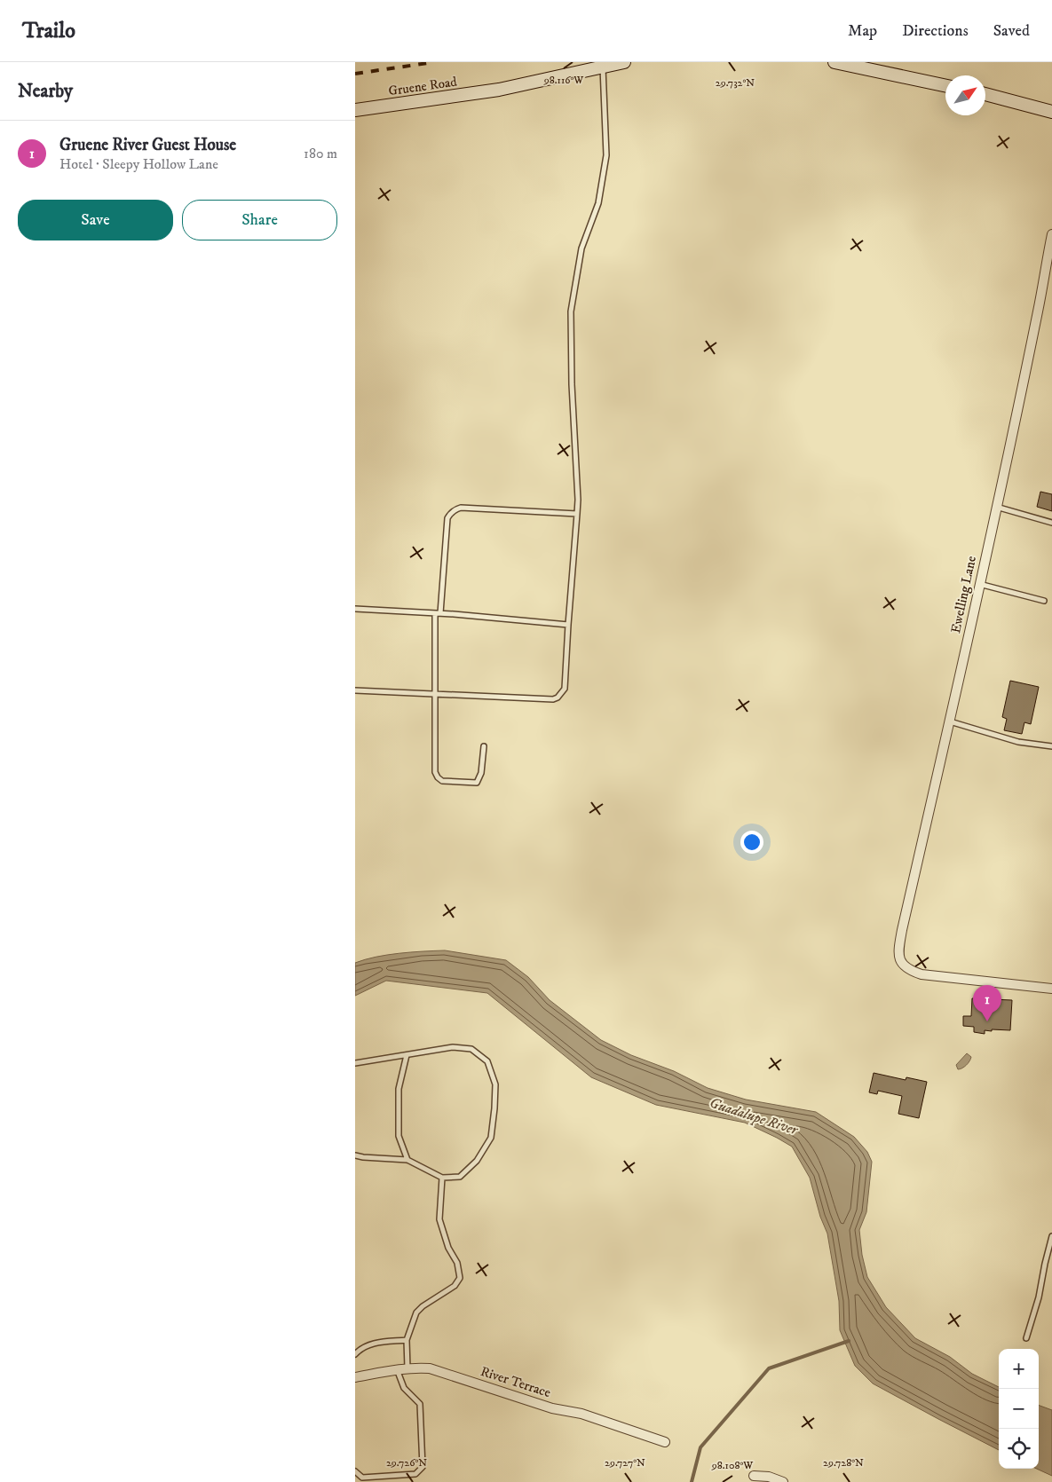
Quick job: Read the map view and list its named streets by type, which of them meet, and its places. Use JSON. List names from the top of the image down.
{
  "streets": {
    "street": ["Gruene Road", "Ewelling Lane", "River Terrace"]
  },
  "water": ["Guadalupe River"],
  "north": "top right",
  "page": {
    "header": "Trailo",
    "nav": ["Map", "Directions", "Saved"],
    "heading": "Nearby",
    "list": [
      {
        "mark": "1",
        "name": "Gruene River Guest House",
        "note": "Hotel · Sleepy Hollow Lane",
        "value": "180 m"
      }
    ],
    "buttons": ["Save", "Share"],
    "pins": "1",
    "map_buttons": ["+", "−"]
  },
  "coordinates": [
    "98.116°W",
    "29.732°N",
    "29.726°N",
    "29.727°N",
    "29.728°N",
    "98.108°W"
  ]
}
